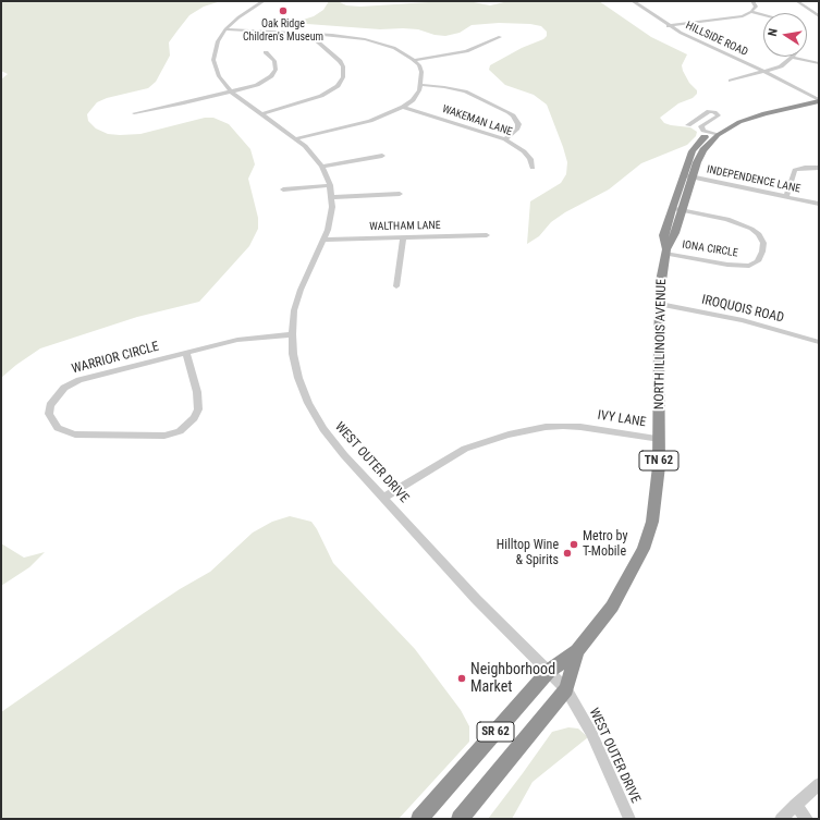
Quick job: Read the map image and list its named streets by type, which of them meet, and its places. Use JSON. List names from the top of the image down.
{
  "streets": {
    "highway": ["NORTH ILLINOIS AVENUE", "TN 62", "SR 62"],
    "street": [
      "HILLSIDE ROAD",
      "WAKEMAN LANE",
      "INDEPENDENCE LANE",
      "WALTHAM LANE",
      "IONA CIRCLE",
      "IROQUOIS ROAD",
      "WARRIOR CIRCLE",
      "IVY LANE",
      "WEST OUTER DRIVE"
    ]
  },
  "crossings": [
    ["HILLSIDE ROAD", "NORTH ILLINOIS AVENUE"],
    ["INDEPENDENCE LANE", "NORTH ILLINOIS AVENUE"],
    ["INDEPENDENCE LANE", "TN 62"],
    ["WALTHAM LANE", "WEST OUTER DRIVE"],
    ["IONA CIRCLE", "NORTH ILLINOIS AVENUE"],
    ["IONA CIRCLE", "TN 62"],
    ["IROQUOIS ROAD", "NORTH ILLINOIS AVENUE"],
    ["NORTH ILLINOIS AVENUE", "IVY LANE"],
    ["NORTH ILLINOIS AVENUE", "TN 62"],
    ["NORTH ILLINOIS AVENUE", "SR 62"],
    ["IVY LANE", "WEST OUTER DRIVE"],
    ["WEST OUTER DRIVE", "SR 62"]
  ],
  "places": [
    "Oak Ridge Children's Museum",
    "Metro by T-Mobile",
    "Hilltop Wine & Spirits",
    "Neighborhood Market"
  ],
  "north": "left"
}
